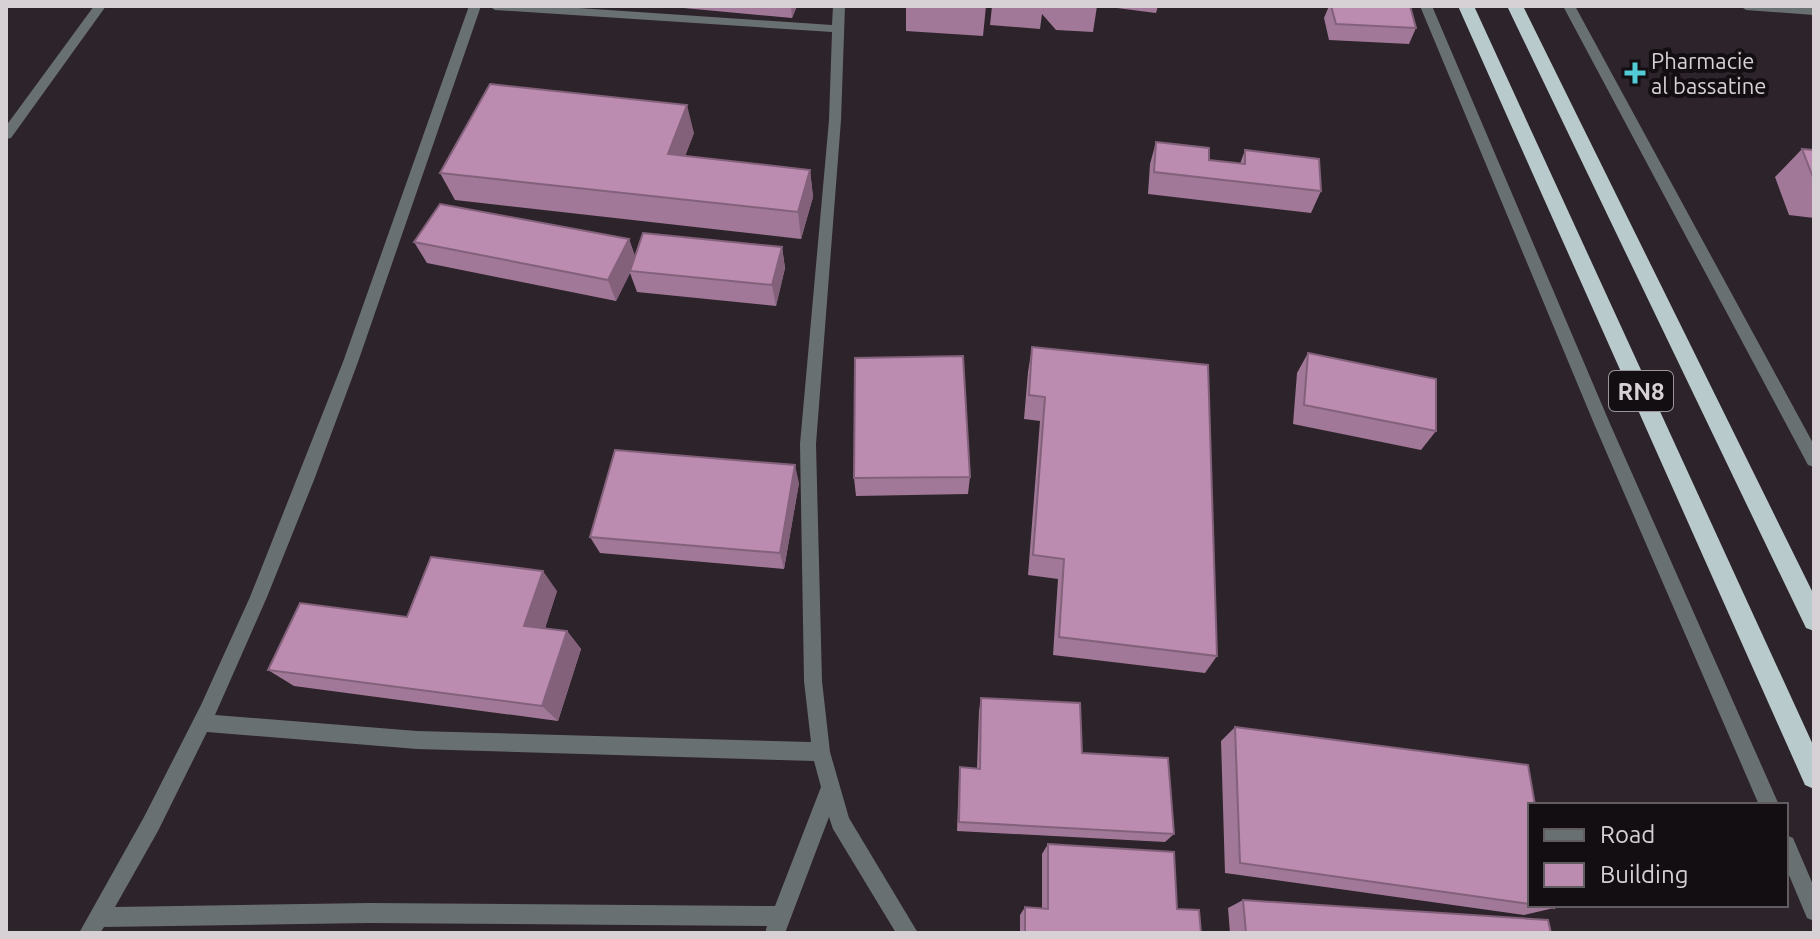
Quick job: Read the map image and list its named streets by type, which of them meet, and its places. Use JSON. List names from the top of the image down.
{
  "streets": {
    "highway": ["RN8"]
  },
  "places": {
    "health": ["Pharmacie al bassatine"]
  },
  "legend": ["Road", "Building"]
}
